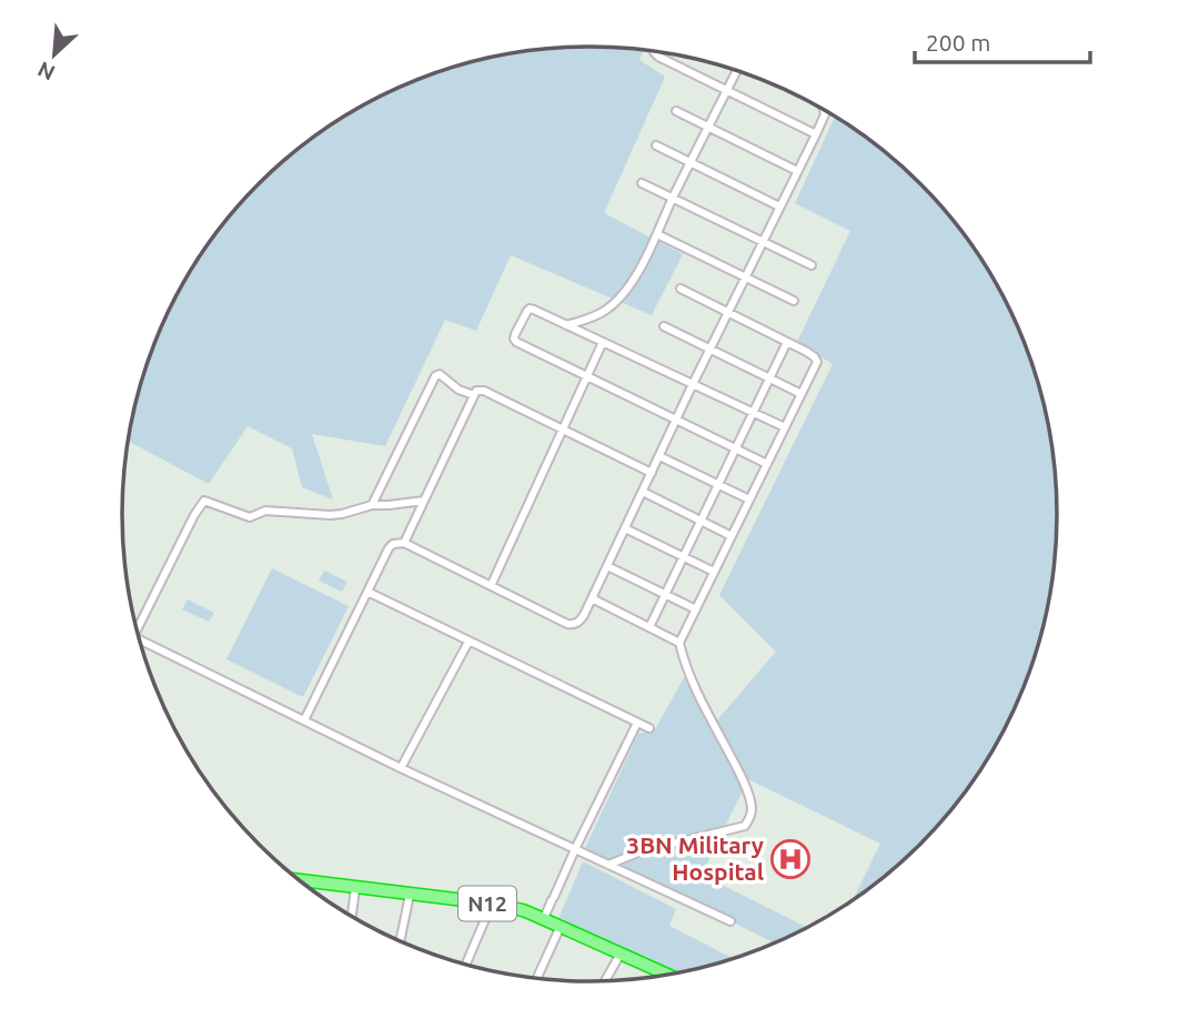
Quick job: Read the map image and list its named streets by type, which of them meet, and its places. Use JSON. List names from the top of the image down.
{
  "streets": {
    "highway": ["N12"]
  },
  "places": {
    "hospital": ["3BN Military Hospital"]
  },
  "scale_bar": "200 m",
  "north": "bottom left"
}
